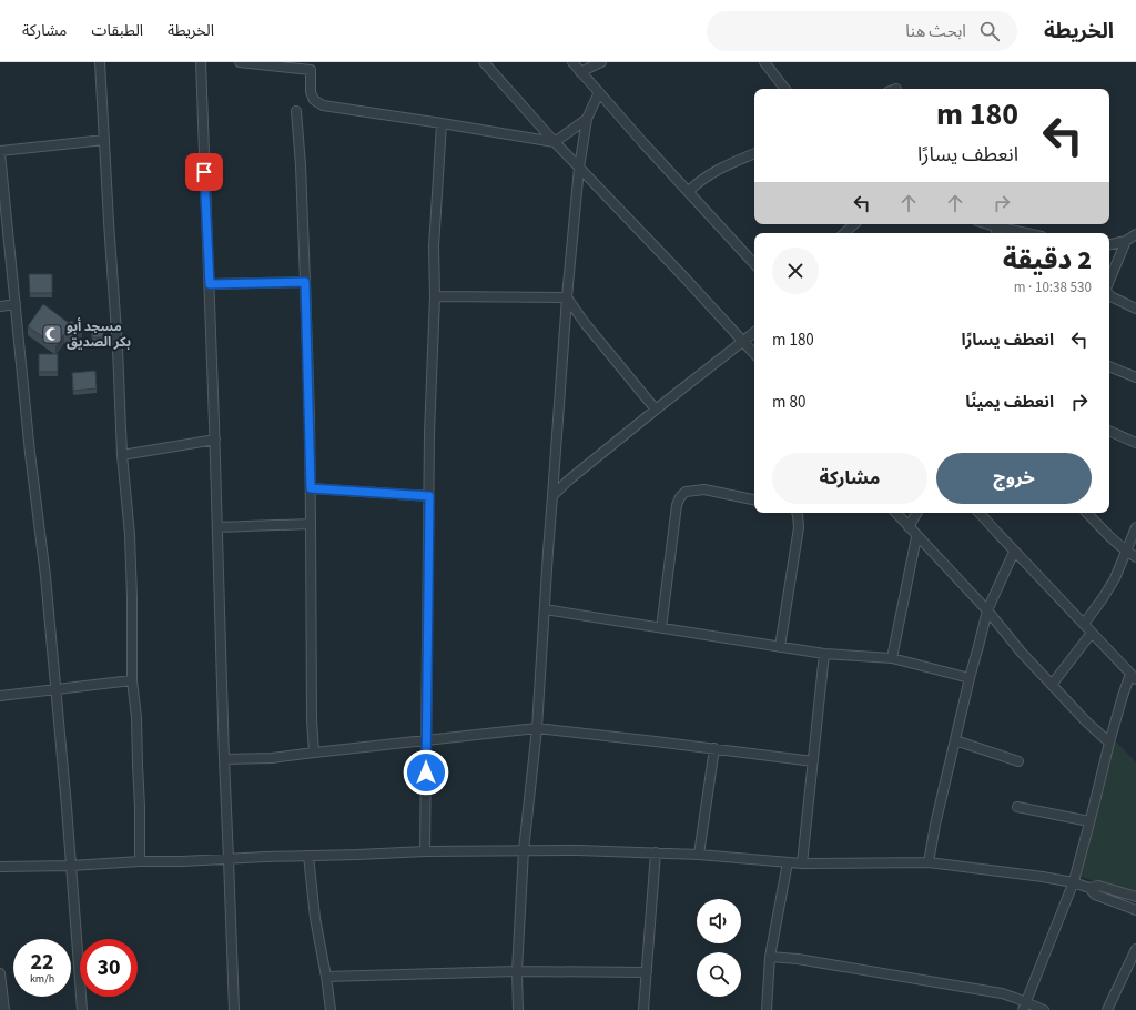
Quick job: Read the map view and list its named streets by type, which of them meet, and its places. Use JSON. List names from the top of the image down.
{
  "places": {
    "mosque": ["مسجد أبو بكر الصديق"]
  },
  "page": {
    "header": "الخريطة",
    "search": "ابحث هنا",
    "nav": ["الخريطة", "الطبقات", "مشاركة"],
    "turn": ["180 m", "انعطف يسارًا"],
    "heading": ["2 دقيقة", "530 m · 10:38"],
    "list": [
      {
        "name": "انعطف يسارًا",
        "value": "180 m"
      },
      {
        "name": "انعطف يمينًا",
        "value": "80 m"
      }
    ],
    "buttons": ["خروج", "مشاركة"],
    "speed": "22 km/h",
    "limit": "30"
  }
}
